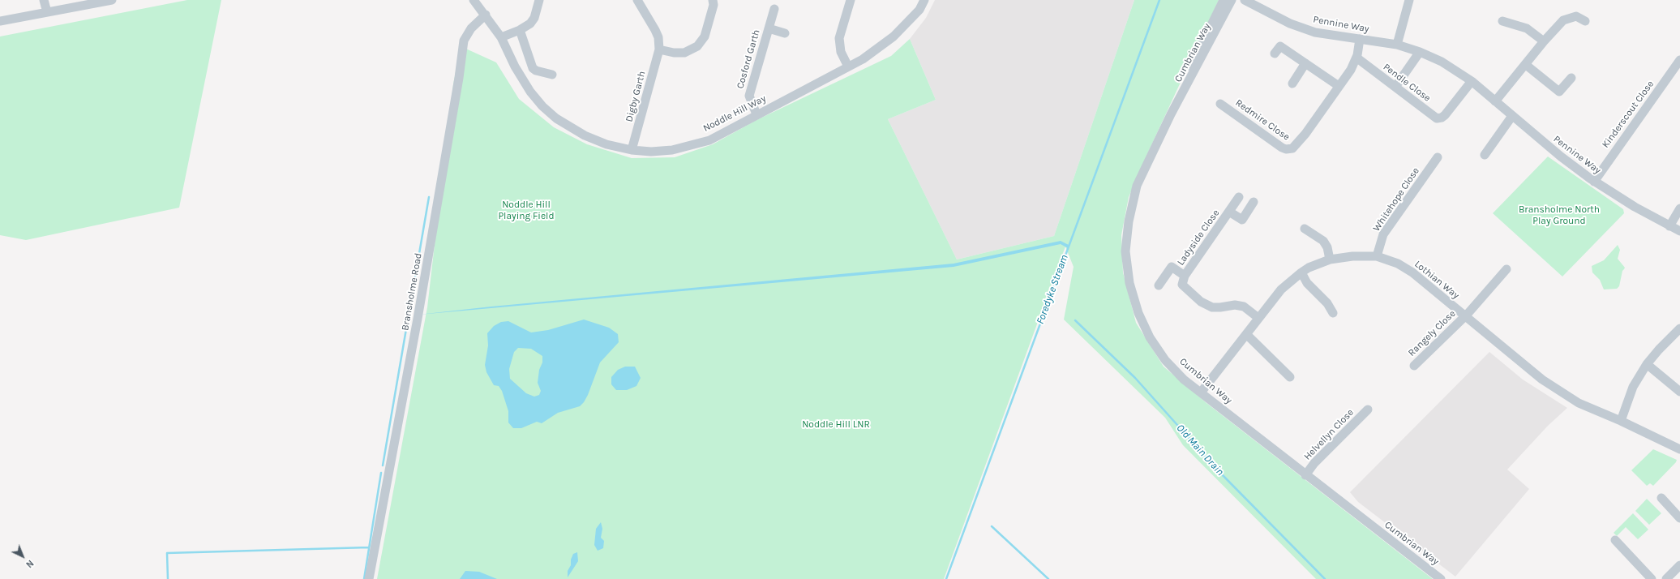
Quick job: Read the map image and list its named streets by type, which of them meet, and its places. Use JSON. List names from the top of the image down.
{
  "streets": {
    "street": [
      "Pennine Way",
      "Cumbrian Way",
      "Cosford Garth",
      "Pendle Close",
      "Digby Garth",
      "Noddle Hill Way",
      "Kinderscout Close",
      "Redmire Close",
      "Whitehope Close",
      "Ladyside Close",
      "Lothian Way",
      "Bransholme Road",
      "Rangely Close",
      "Helvellyn Close"
    ]
  },
  "crossings": [
    ["Pennine Way", "Pendle Close"],
    ["Pennine Way", "Kinderscout Close"],
    ["Pennine Way", "Redmire Close"],
    ["Cumbrian Way", "Lothian Way"],
    ["Cumbrian Way", "Helvellyn Close"],
    ["Cosford Garth", "Noddle Hill Way"],
    ["Pendle Close", "Redmire Close"],
    ["Digby Garth", "Noddle Hill Way"],
    ["Noddle Hill Way", "Bransholme Road"],
    ["Whitehope Close", "Lothian Way"],
    ["Ladyside Close", "Lothian Way"],
    ["Lothian Way", "Rangely Close"]
  ],
  "water": ["Foredyke Stream", "Old Main Drain"],
  "parks": ["Noddle Hill Playing Field", "Bransholme North Play Ground", "Noddle Hill LNR"],
  "north": "bottom right"
}
